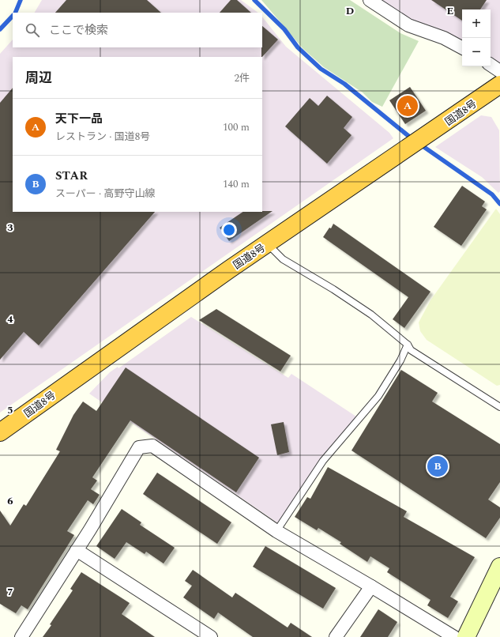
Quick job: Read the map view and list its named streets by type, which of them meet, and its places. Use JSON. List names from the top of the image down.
{
  "streets": {
    "highway": ["国道8号"]
  },
  "page": {
    "map_buttons": ["+", "−"],
    "search": "ここで検索",
    "heading": ["周辺", "2件"],
    "pins": ["A", "B"],
    "list": [
      {
        "mark": "A",
        "name": "天下一品",
        "note": "レストラン · 国道8号",
        "value": "100 m"
      },
      {
        "mark": "B",
        "name": "STAR",
        "note": "スーパー · 高野守山線",
        "value": "140 m"
      }
    ]
  },
  "grid": {
    "columns": ["D", "E"],
    "rows": [
      "3",
      "4",
      "5",
      "6",
      "7"
    ]
  }
}
